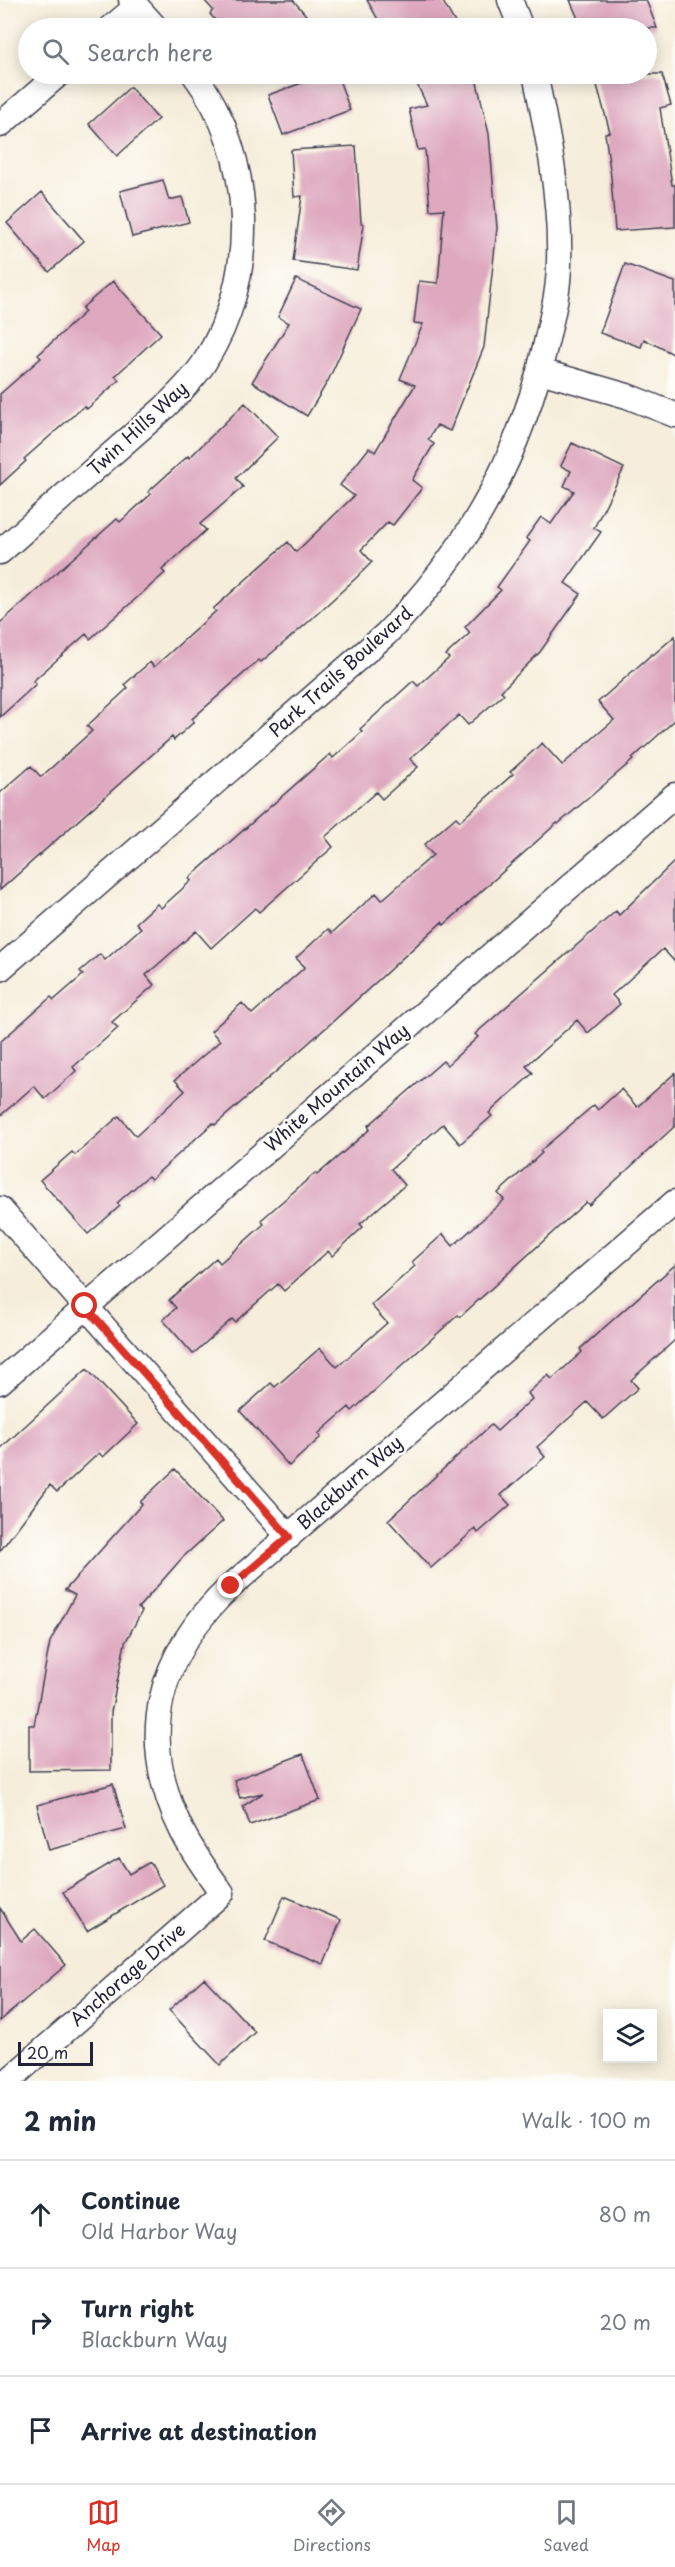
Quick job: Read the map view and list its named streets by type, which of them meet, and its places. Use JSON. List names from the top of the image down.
{
  "streets": {
    "street": [
      "Twin Hills Way",
      "Park Trails Boulevard",
      "White Mountain Way",
      "Blackburn Way",
      "Anchorage Drive"
    ]
  },
  "crossings": [
    ["Blackburn Way", "Anchorage Drive"]
  ],
  "scale_bar": "20 m",
  "page": {
    "search": "Search here",
    "scale": "20 m",
    "heading": ["2 min", "Walk · 100 m"],
    "list": [
      ["Continue", "Old Harbor Way", "80 m"],
      ["Turn right", "Blackburn Way", "20 m"],
      "Arrive at destination"
    ],
    "nav": ["Map", "Directions", "Saved"]
  }
}
